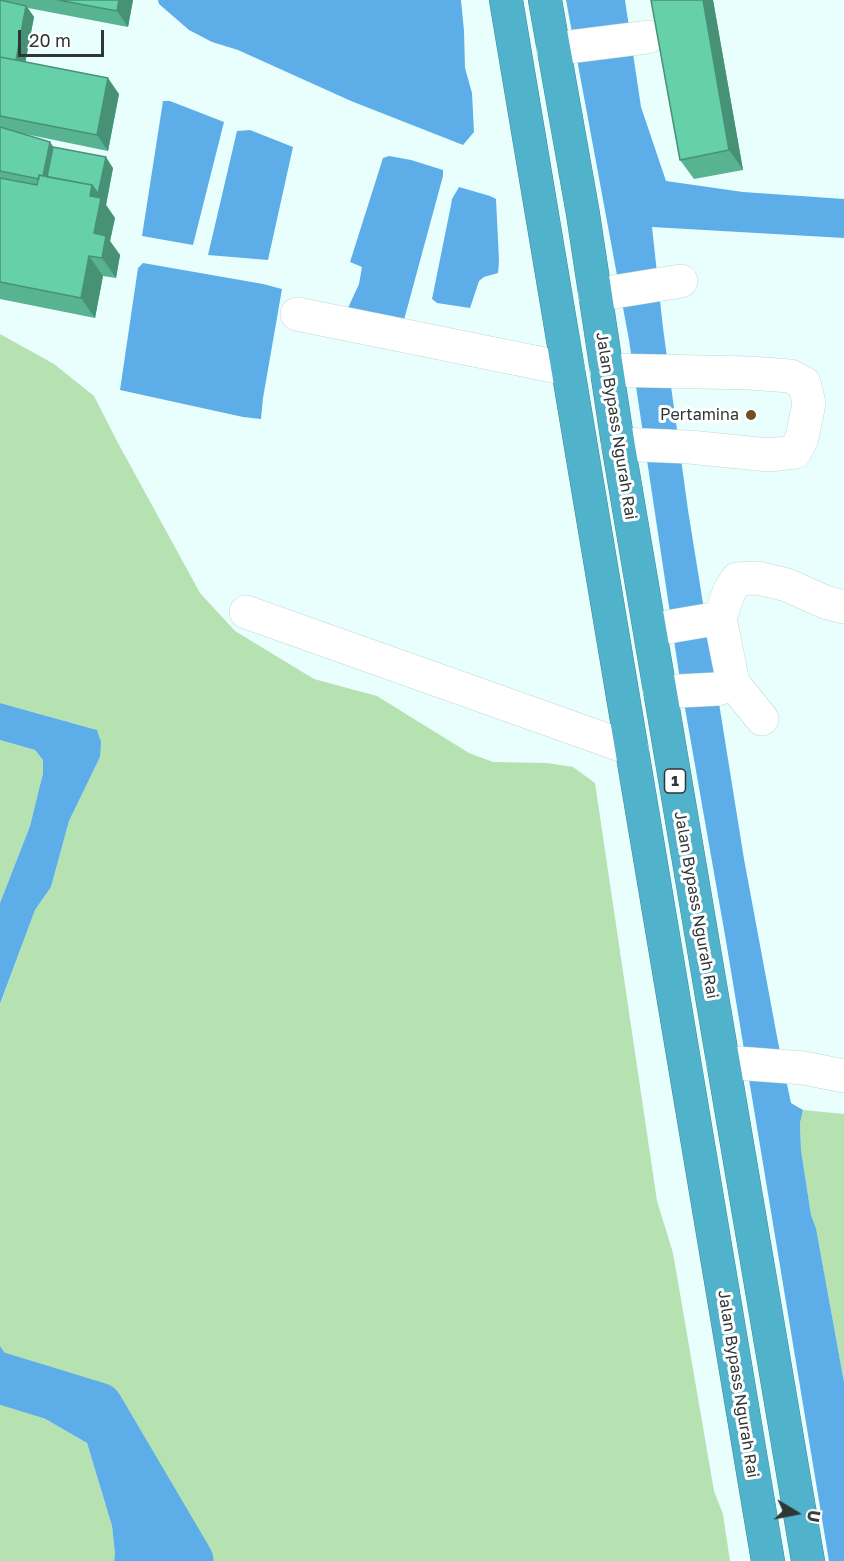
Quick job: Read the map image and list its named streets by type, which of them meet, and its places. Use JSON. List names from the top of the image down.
{
  "streets": {
    "highway": ["Jalan Bypass Ngurah Rai", "1"]
  },
  "places": ["Pertamina"],
  "scale_bar": "20 m",
  "north": "right"
}
